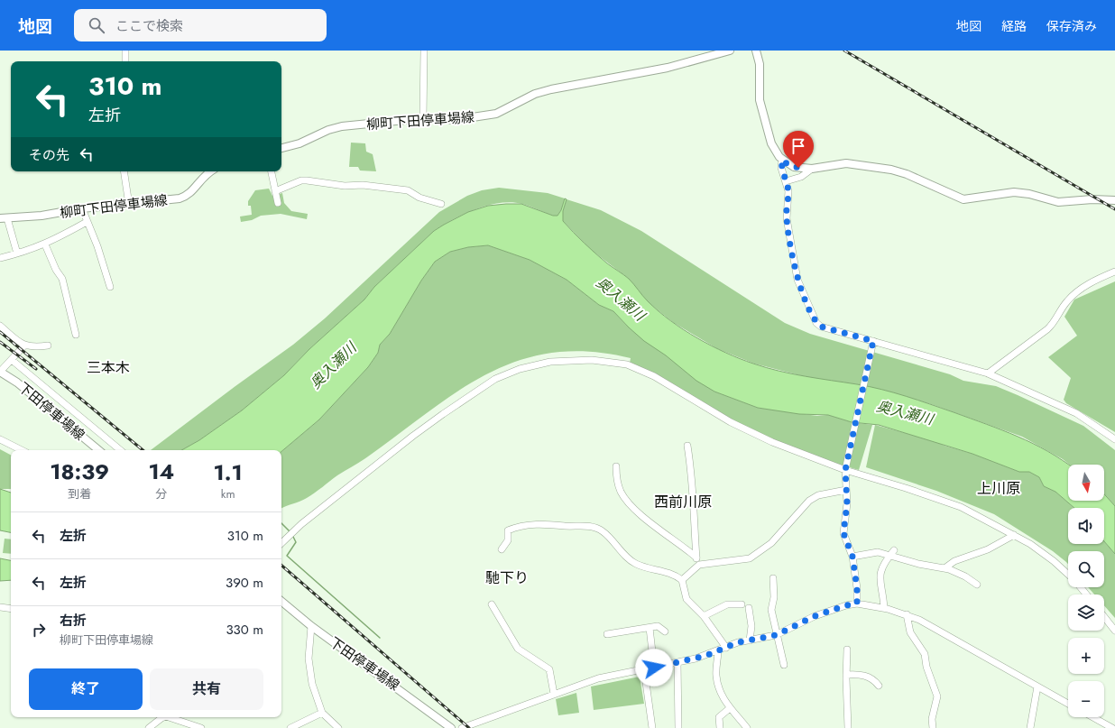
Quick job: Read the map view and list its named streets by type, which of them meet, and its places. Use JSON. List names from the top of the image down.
{
  "streets": {
    "main road": ["柳町下田停車場線", "下田停車場線"]
  },
  "districts": [
    "三本木",
    "上川原",
    "西前川原",
    "馳下り"
  ],
  "water": ["奥入瀬川"],
  "north": "bottom",
  "page": {
    "header": "地図",
    "search": "ここで検索",
    "nav": ["地図", "経路", "保存済み"],
    "turn": ["310 m", "左折"],
    "then": "その先",
    "eta": [
      "18:39",
      "到着",
      "14",
      "分",
      "1.1",
      "km"
    ],
    "map_buttons": ["+", "−"],
    "list": [
      {
        "name": "左折",
        "value": "310 m"
      },
      {
        "name": "左折",
        "value": "390 m"
      },
      {
        "name": "右折",
        "note": "柳町下田停車場線",
        "value": "330 m"
      }
    ],
    "buttons": ["終了", "共有"]
  }
}
